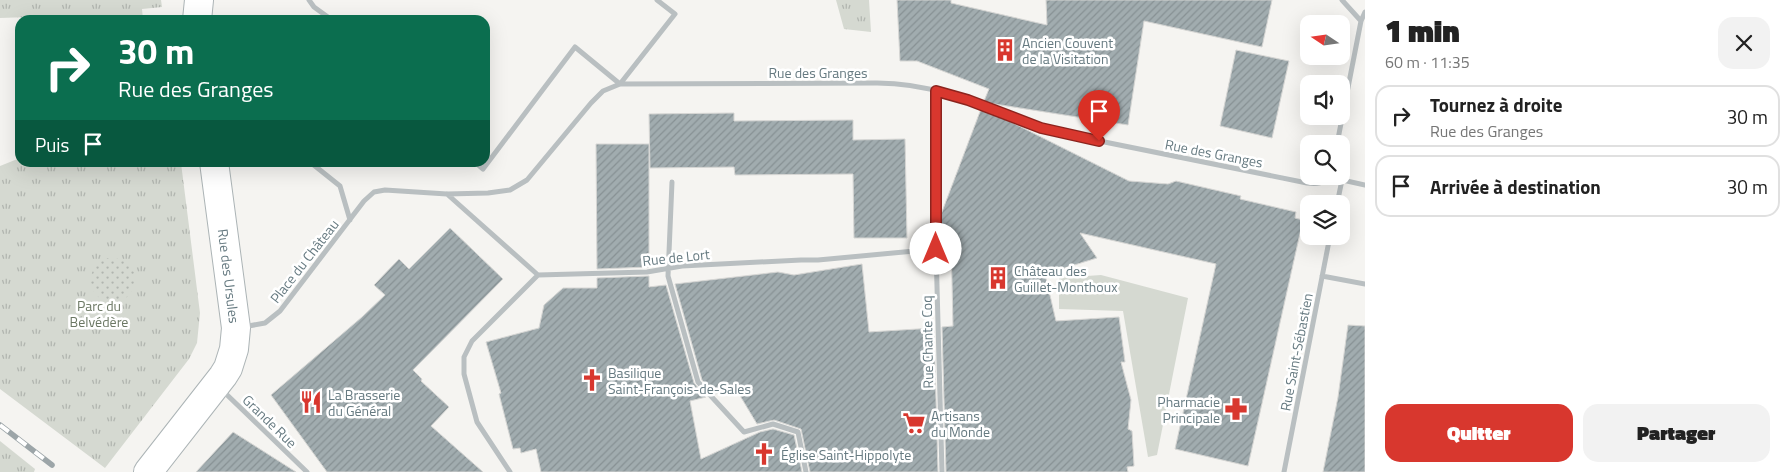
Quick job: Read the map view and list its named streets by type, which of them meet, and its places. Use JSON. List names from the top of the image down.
{
  "streets": {
    "street": [
      "Rue des Granges",
      "Rue de Lort",
      "Place du Château",
      "Rue des Ursules",
      "Rue Chante Coq",
      "Rue Saint-Sébastien",
      "Grande Rue"
    ]
  },
  "crossings": [
    ["Rue des Granges", "Place du Château"],
    ["Rue des Granges", "Rue Chante Coq"],
    ["Rue de Lort", "Rue Chante Coq"],
    ["Place du Château", "Rue des Ursules"],
    ["Rue des Ursules", "Grande Rue"]
  ],
  "parks": ["Parc du Belvédère"],
  "places": {
    "building": ["Ancien Couvent de la Visitation", "Château des Guillet-Monthoux"],
    "church": ["Basilique Saint-François-de-Sales", "Église Saint-Hippolyte"],
    "restaurant": ["La Brasserie du Général"],
    "pharmacy": ["Pharmacie Principale"],
    "supermarket": ["Artisans du Monde"]
  },
  "north": "left",
  "page": {
    "heading": ["1 min", "60 m · 11:35"],
    "turn": ["30 m", "Rue des Granges"],
    "list": [
      {
        "name": "Tournez à droite",
        "note": "Rue des Granges",
        "value": "30 m"
      },
      {
        "name": "Arrivée à destination",
        "value": "30 m"
      }
    ],
    "then": "Puis",
    "buttons": ["Quitter", "Partager"]
  }
}
